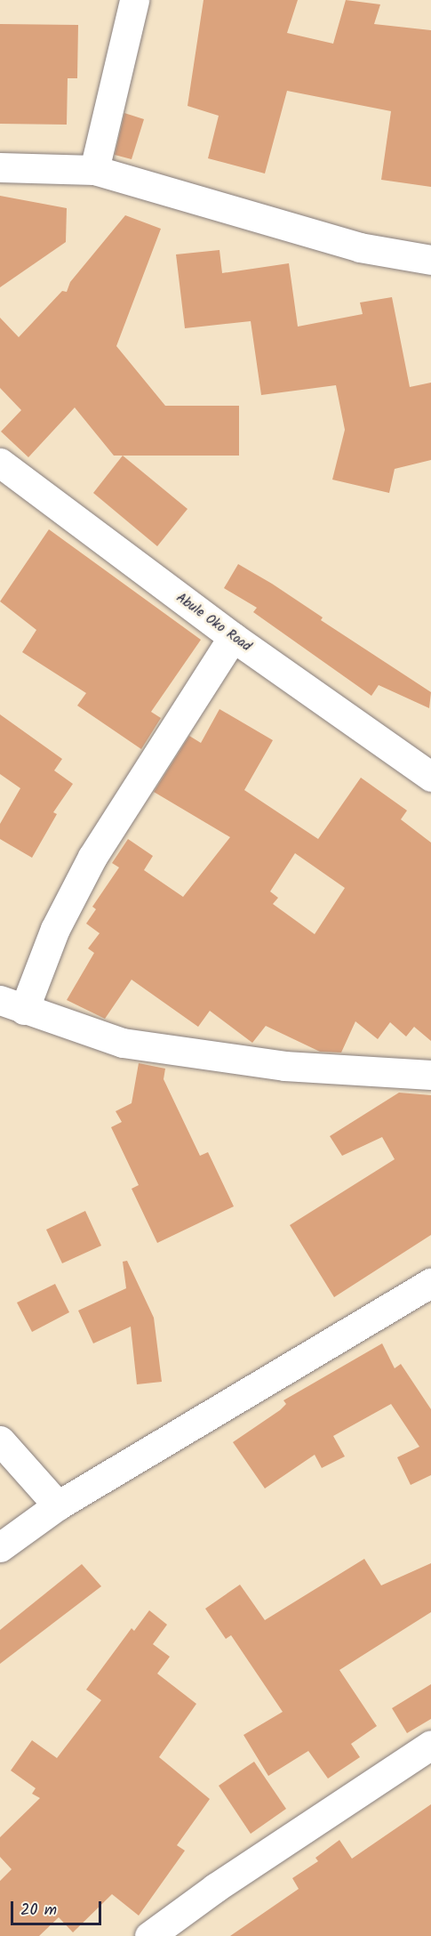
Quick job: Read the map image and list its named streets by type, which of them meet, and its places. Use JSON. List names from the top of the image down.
{
  "streets": {
    "street": ["Abule Oko Road"]
  },
  "scale_bar": "20 m"
}
